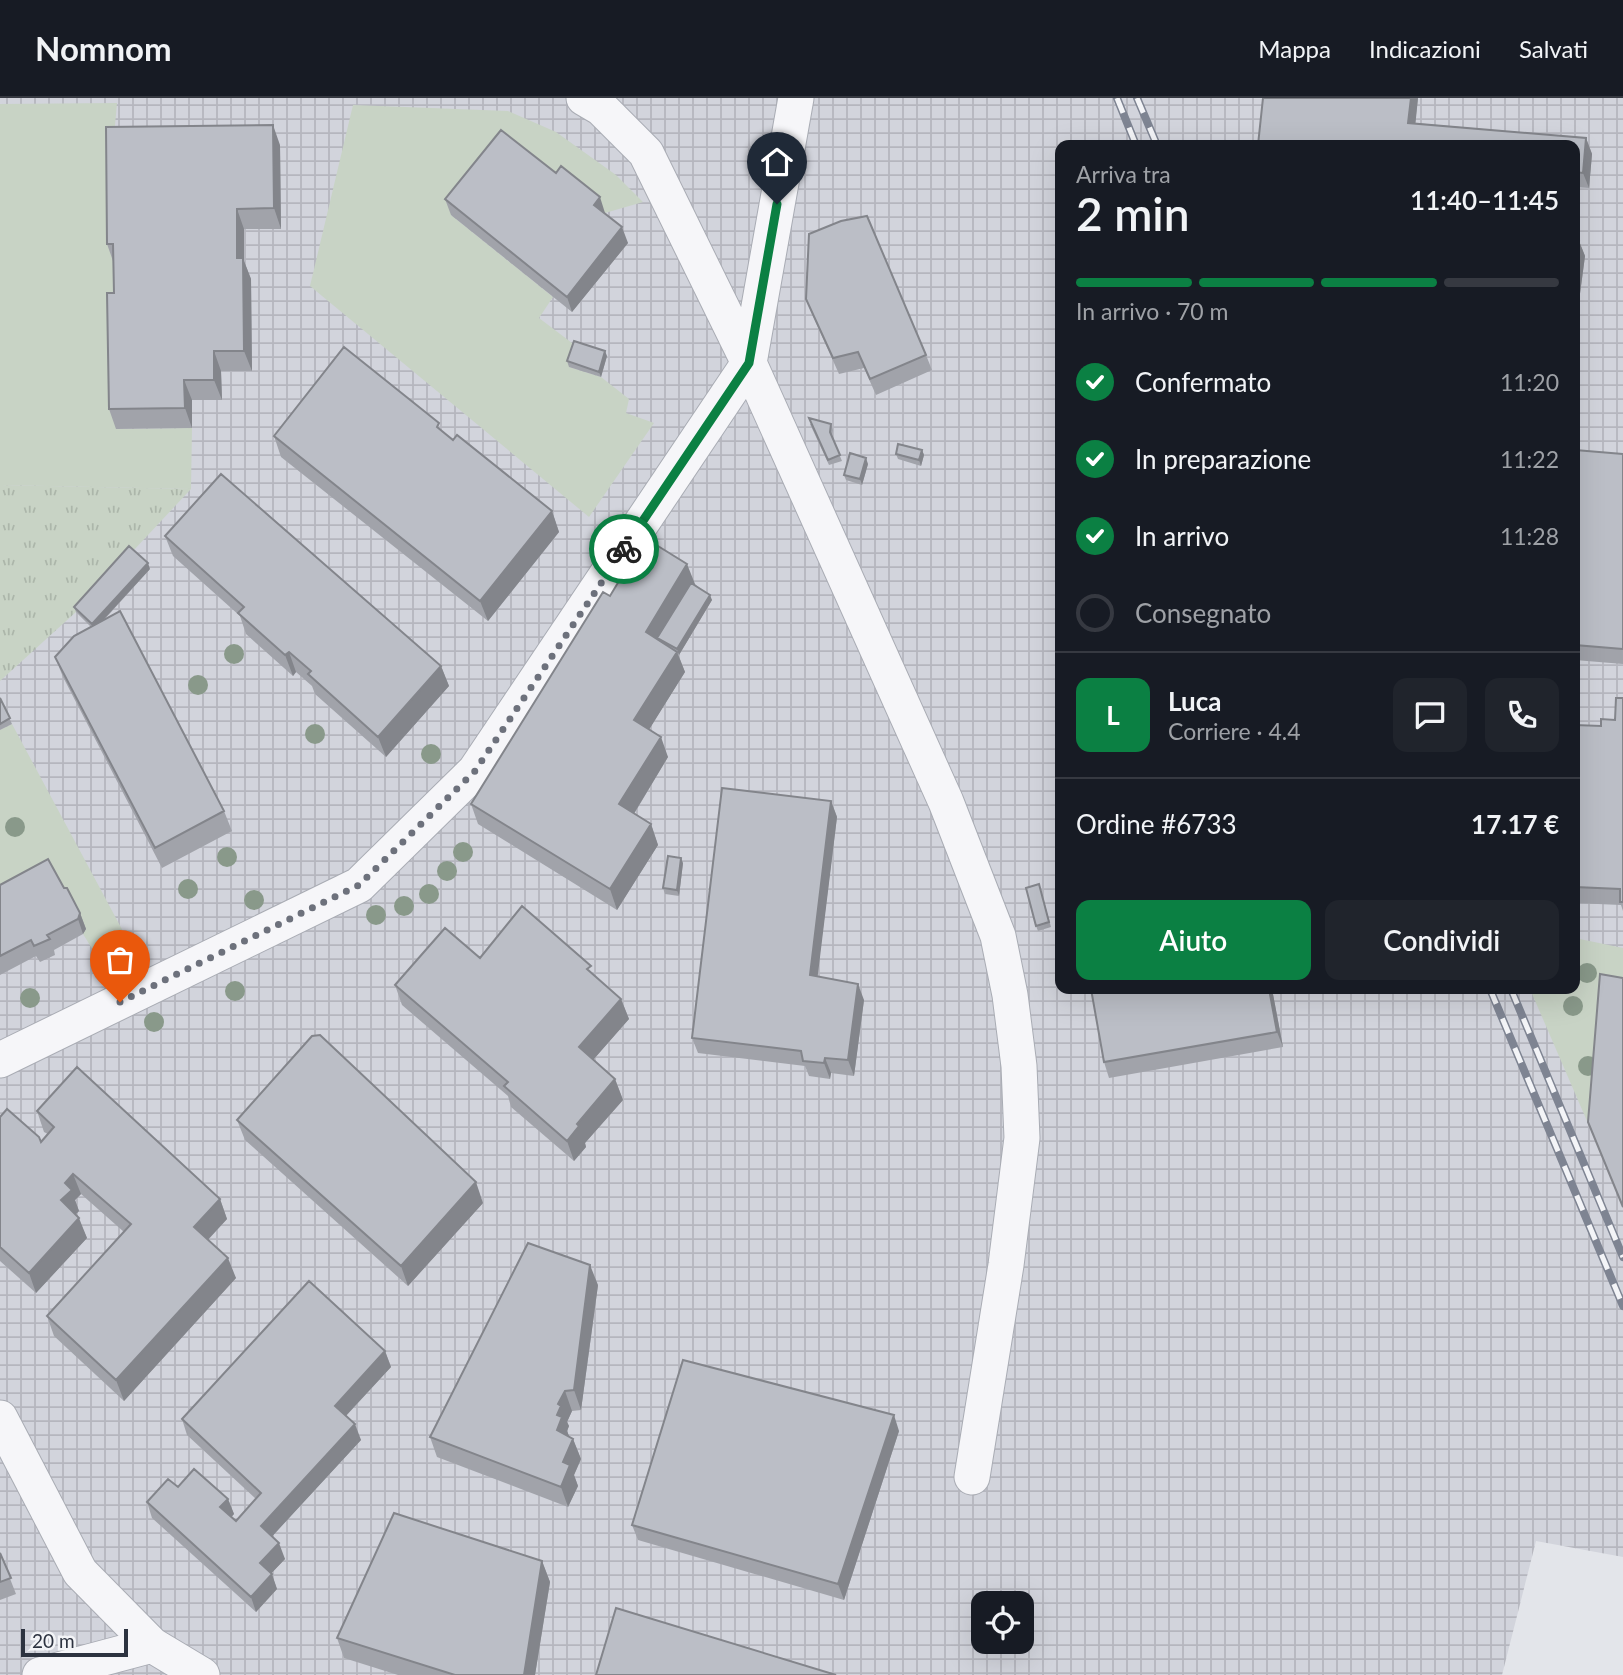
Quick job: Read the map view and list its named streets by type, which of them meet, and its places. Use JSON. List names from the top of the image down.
{
  "scale_bar": "20 m",
  "page": {
    "header": "Nomnom",
    "nav": ["Mappa", "Indicazioni", "Salvati"],
    "heading": ["2 min", "Arriva tra", "11:40–11:45"],
    "panel": [
      "Luca",
      "Corriere · 4.4",
      "Ordine #6733",
      "17.17 €"
    ],
    "bar": "In arrivo · 70 m",
    "list": [
      ["Confermato", "11:20"],
      ["In preparazione", "11:22"],
      ["In arrivo", "11:28"],
      "Consegnato"
    ],
    "round": "L",
    "buttons": ["Aiuto", "Condividi"],
    "scale": "20 m"
  }
}
